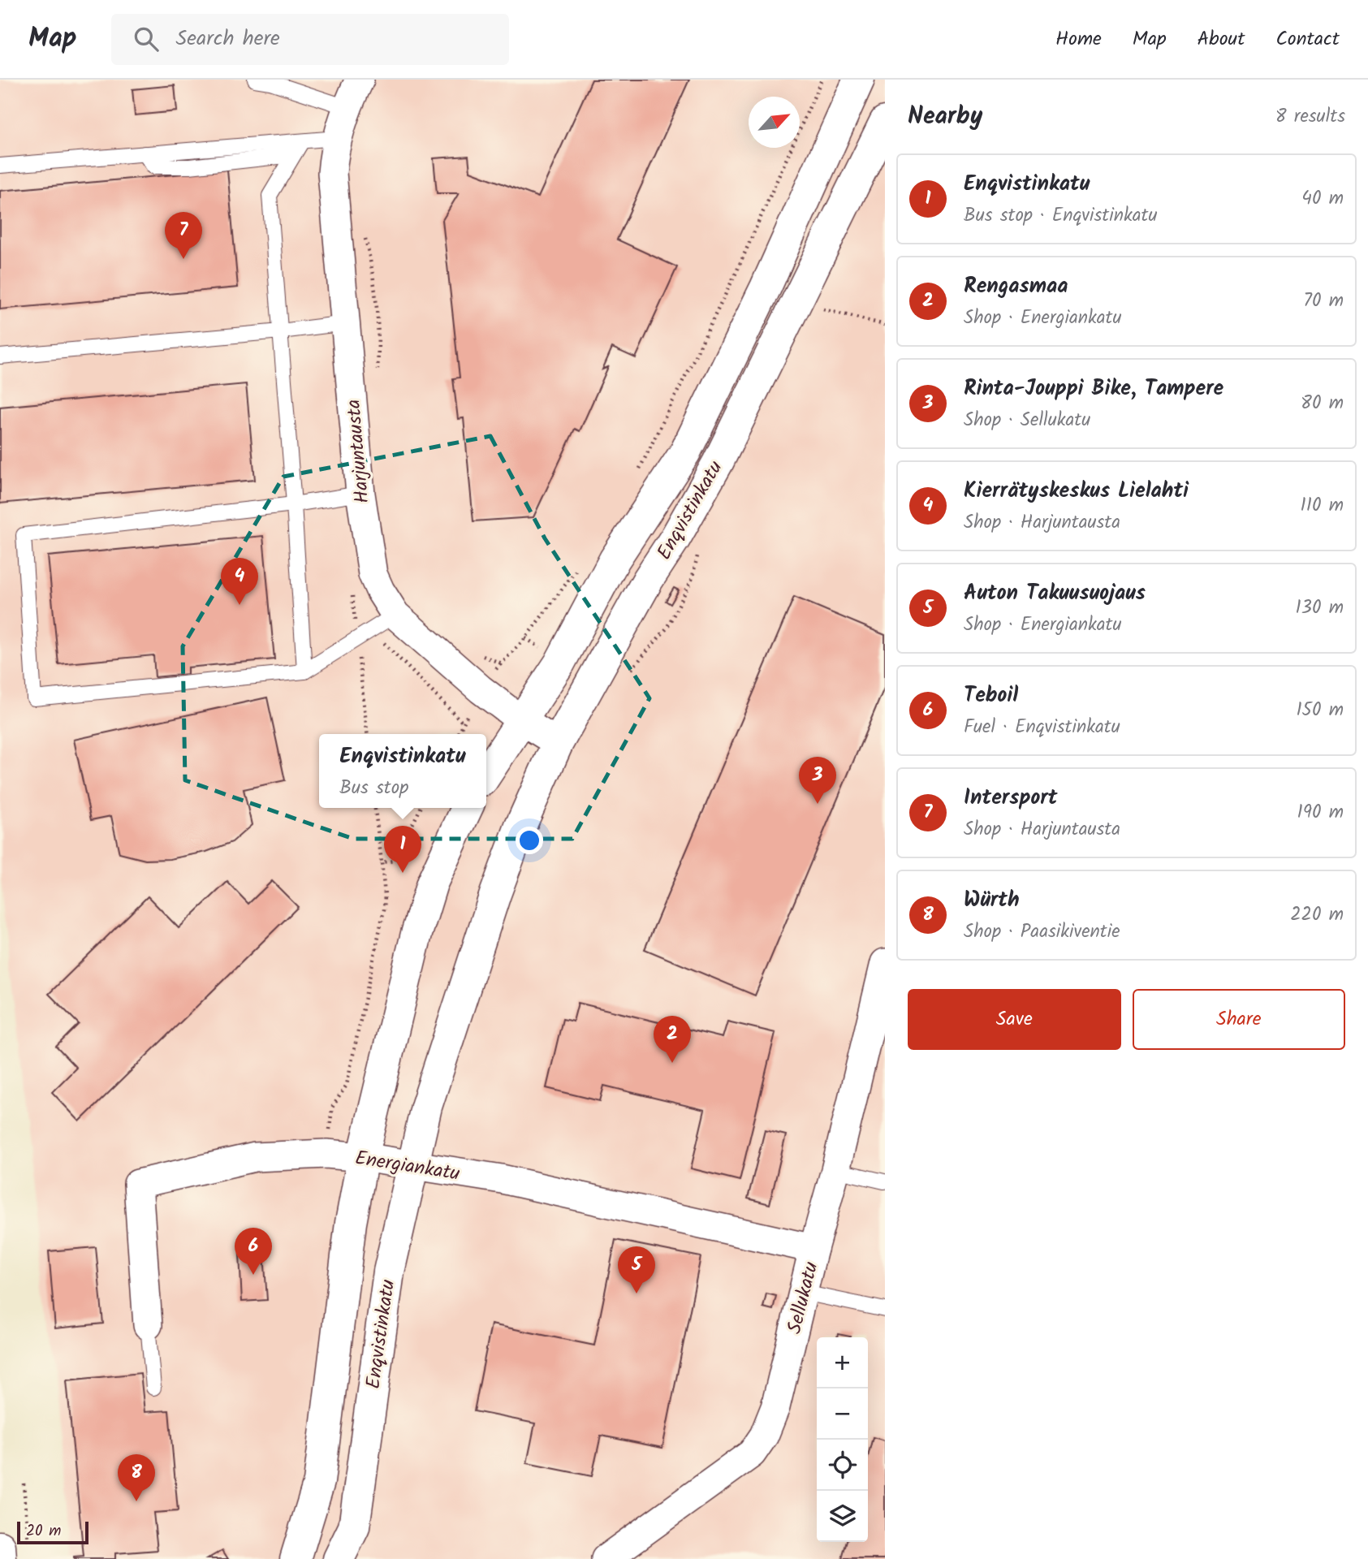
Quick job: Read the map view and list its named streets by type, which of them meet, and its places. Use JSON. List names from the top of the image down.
{
  "streets": {
    "main road": ["Enqvistinkatu"],
    "street": ["Harjuntausta", "Energiankatu", "Sellukatu"]
  },
  "crossings": [
    ["Harjuntausta", "Enqvistinkatu"],
    ["Enqvistinkatu", "Energiankatu"],
    ["Energiankatu", "Sellukatu"]
  ],
  "scale_bar": "20 m",
  "north": "top right",
  "page": {
    "header": "Map",
    "search": "Search here",
    "nav": [
      "Home",
      "Map",
      "About",
      "Contact"
    ],
    "heading": ["Nearby", "8 results"],
    "list": [
      {
        "mark": "1",
        "name": "Enqvistinkatu",
        "note": "Bus stop · Enqvistinkatu",
        "value": "40 m"
      },
      {
        "mark": "2",
        "name": "Rengasmaa",
        "note": "Shop · Energiankatu",
        "value": "70 m"
      },
      {
        "mark": "3",
        "name": "Rinta-Jouppi Bike, Tampere",
        "note": "Shop · Sellukatu",
        "value": "80 m"
      },
      {
        "mark": "4",
        "name": "Kierrätyskeskus Lielahti",
        "note": "Shop · Harjuntausta",
        "value": "110 m"
      },
      {
        "mark": "5",
        "name": "Auton Takuusuojaus",
        "note": "Shop · Energiankatu",
        "value": "130 m"
      },
      {
        "mark": "6",
        "name": "Teboil",
        "note": "Fuel · Enqvistinkatu",
        "value": "150 m"
      },
      {
        "mark": "7",
        "name": "Intersport",
        "note": "Shop · Harjuntausta",
        "value": "190 m"
      },
      {
        "mark": "8",
        "name": "Würth",
        "note": "Shop · Paasikiventie",
        "value": "220 m"
      }
    ],
    "pins": [
      "7",
      "4",
      "3",
      "1",
      "2",
      "6",
      "5",
      "8"
    ],
    "popup": ["Enqvistinkatu", "Bus stop"],
    "buttons": ["Save", "Share"],
    "map_buttons": ["+", "−"],
    "scale": "20 m"
  }
}
